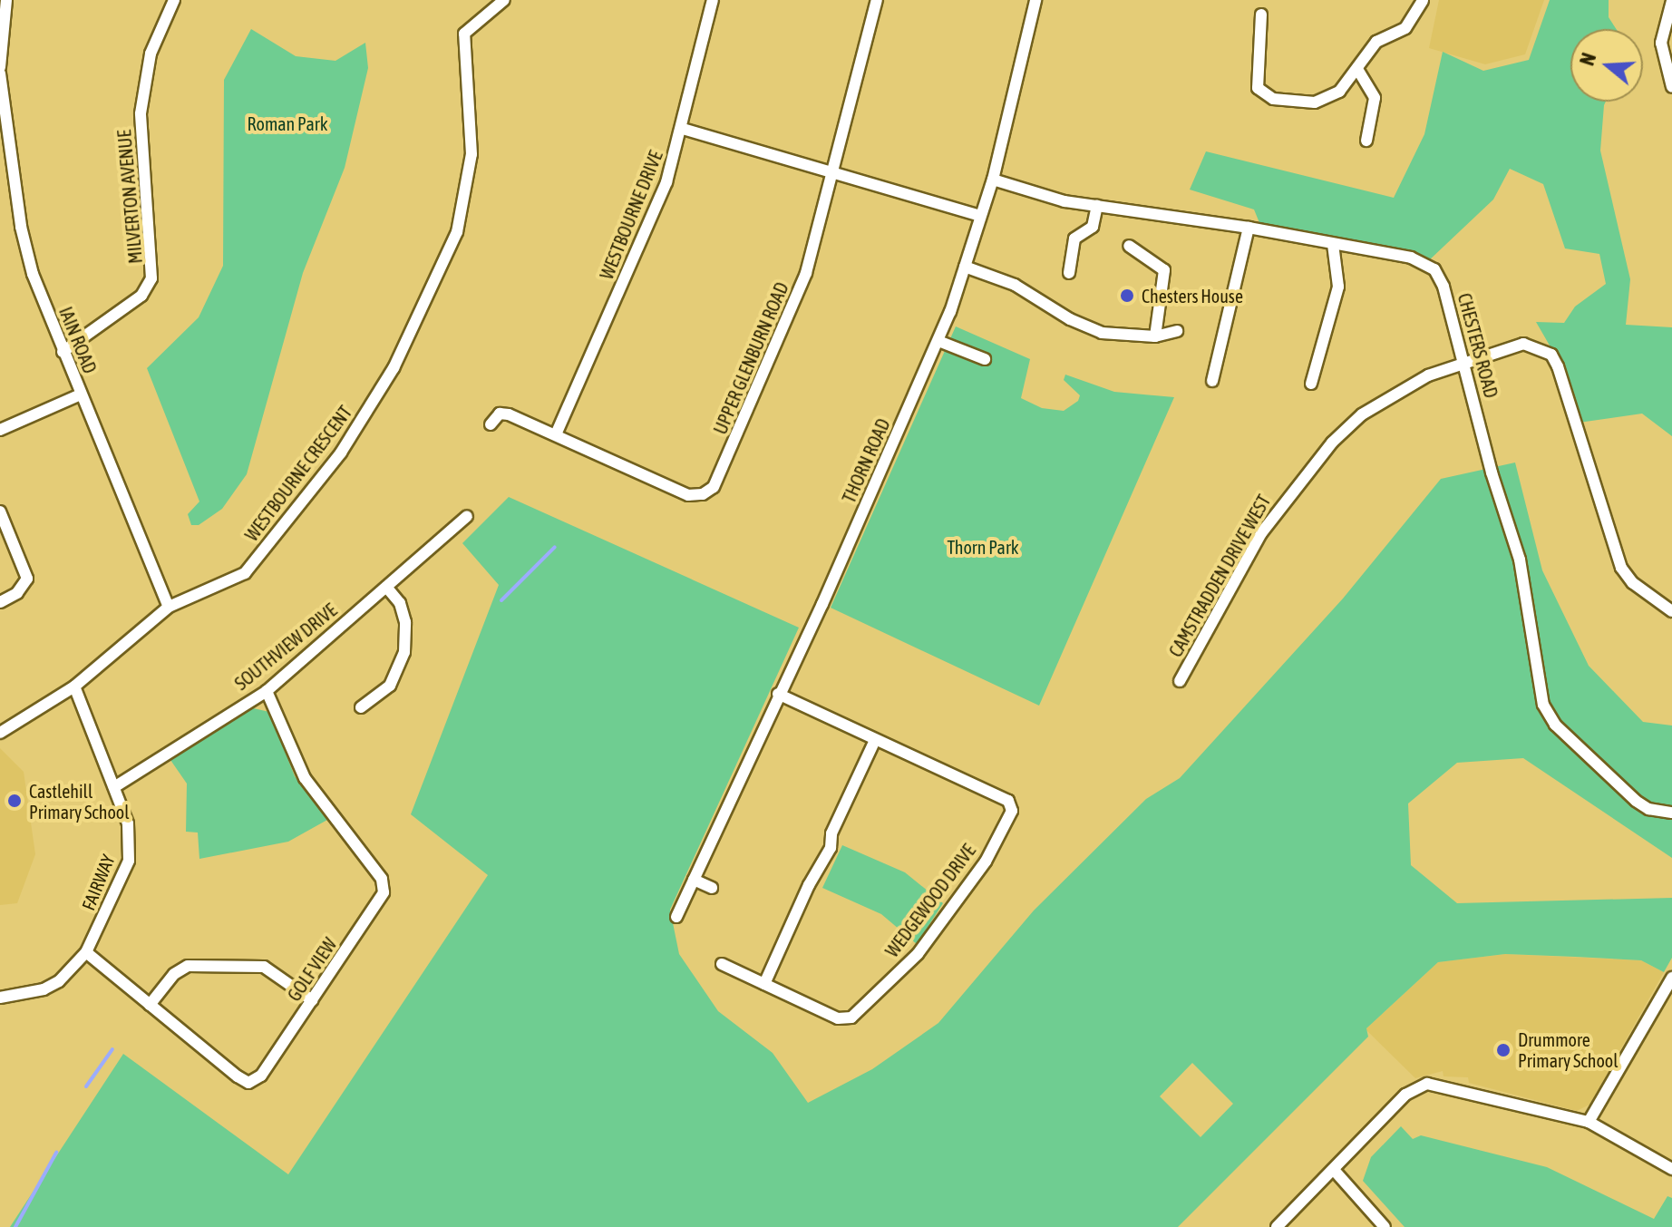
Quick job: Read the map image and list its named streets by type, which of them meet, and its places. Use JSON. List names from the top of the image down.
{
  "streets": {
    "street": [
      "MILVERTON AVENUE",
      "WESTBOURNE DRIVE",
      "IAIN ROAD",
      "CHESTERS ROAD",
      "UPPER GLENBURN ROAD",
      "THORN ROAD",
      "WESTBOURNE CRESCENT",
      "CAMSTRADDEN DRIVE WEST",
      "SOUTHVIEW DRIVE",
      "FAIRWAY",
      "WEDGEWOOD DRIVE",
      "GOLF VIEW"
    ]
  },
  "crossings": [
    ["MILVERTON AVENUE", "IAIN ROAD"],
    ["WESTBOURNE DRIVE", "UPPER GLENBURN ROAD"],
    ["IAIN ROAD", "WESTBOURNE CRESCENT"],
    ["CHESTERS ROAD", "THORN ROAD"],
    ["CHESTERS ROAD", "CAMSTRADDEN DRIVE WEST"],
    ["THORN ROAD", "WEDGEWOOD DRIVE"],
    ["WESTBOURNE CRESCENT", "FAIRWAY"],
    ["SOUTHVIEW DRIVE", "FAIRWAY"],
    ["SOUTHVIEW DRIVE", "GOLF VIEW"],
    ["FAIRWAY", "GOLF VIEW"]
  ],
  "parks": ["Roman Park", "Thorn Park"],
  "places": ["Chesters House", "Castlehill Primary School", "Drummore Primary School"],
  "north": "left"
}
